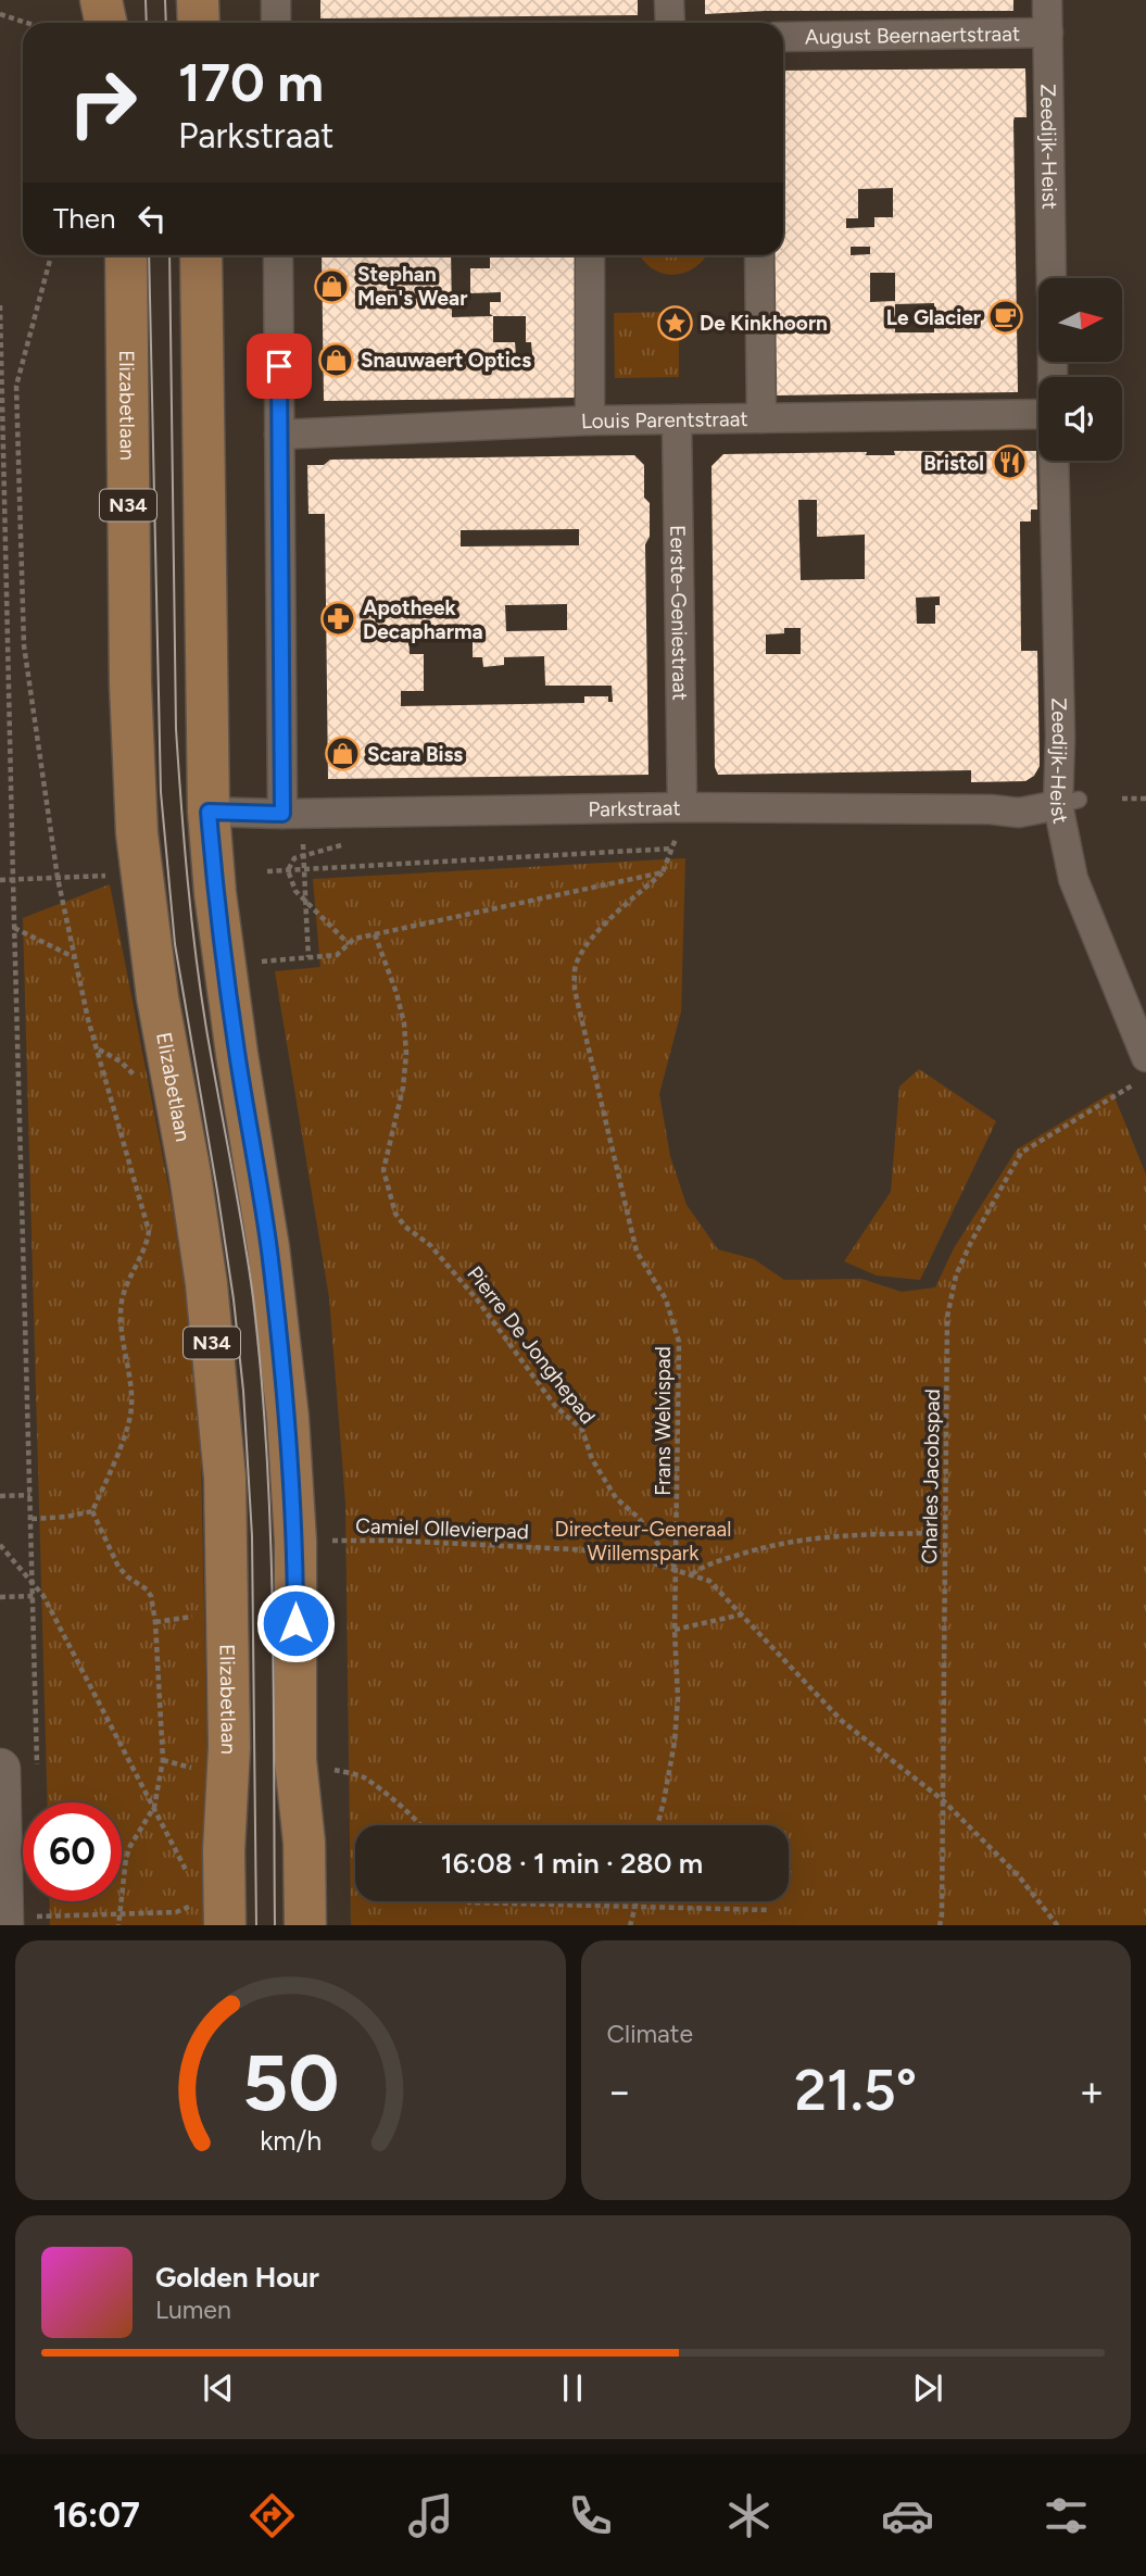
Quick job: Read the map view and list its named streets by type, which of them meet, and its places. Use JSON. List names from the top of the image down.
{
  "streets": {
    "main road": ["Elizabetlaan", "N34"],
    "street": [
      "August Beernaertstraat",
      "Zeedijk-Heist",
      "Louis Parentstraat",
      "Eerste-Geniestraat",
      "Parkstraat"
    ],
    "path": [
      "Pierre De Jonghepad",
      "Frans Welvispad",
      "Charles Jacobspad",
      "Camiel Ollevierpad"
    ]
  },
  "crossings": [
    ["August Beernaertstraat", "Zeedijk-Heist"],
    ["Zeedijk-Heist", "Parkstraat"],
    ["Zeedijk-Heist", "Charles Jacobspad"],
    ["Louis Parentstraat", "Eerste-Geniestraat"],
    ["Eerste-Geniestraat", "Parkstraat"],
    ["Pierre De Jonghepad", "Frans Welvispad"],
    ["Pierre De Jonghepad", "Camiel Ollevierpad"],
    ["Frans Welvispad", "Camiel Ollevierpad"]
  ],
  "parks": ["Directeur-Generaal Willemspark"],
  "places": {
    "shop": ["Stephan Men's Wear", "Snauwaert Optics", "Scara Biss"],
    "cafe": ["Le Glacier"],
    "place": ["De Kinkhoorn"],
    "restaurant": ["Bristol"],
    "pharmacy": ["Apotheek Decapharma"]
  },
  "north": "right",
  "page": {
    "turn": ["170 m", "Parkstraat"],
    "then": "Then",
    "limit": "60",
    "trip": "16:08 · 1 min · 280 m",
    "tile": "Climate",
    "heat": ["−", "21.5°", "+"],
    "song": ["Golden Hour", "Lumen"],
    "tabs": "16:07",
    "gauge": ["50", "km/h"]
  }
}
